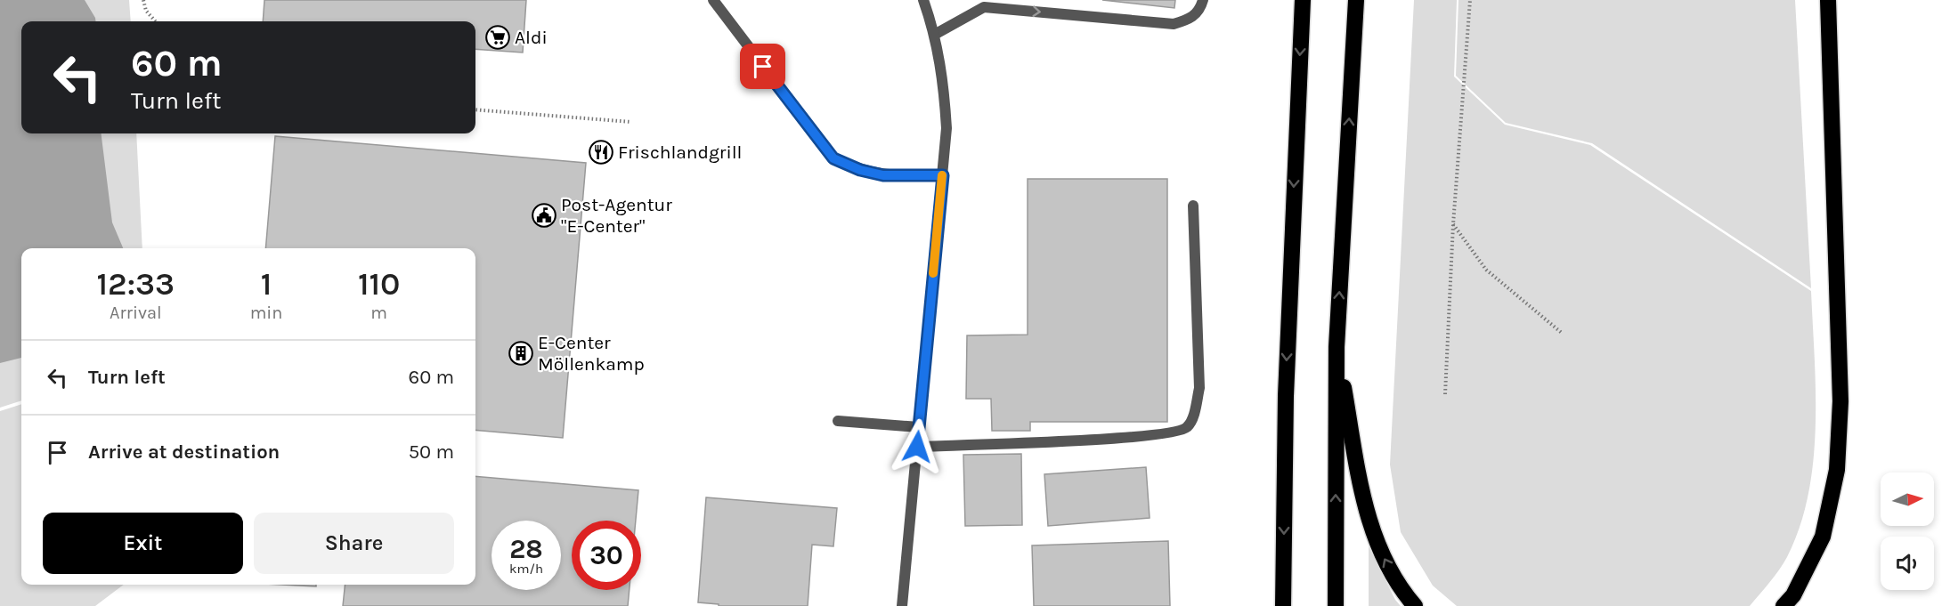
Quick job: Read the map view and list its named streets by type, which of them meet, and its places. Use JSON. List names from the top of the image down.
{
  "places": {
    "supermarket": ["Aldi"],
    "restaurant": ["Frischlandgrill"],
    "public building": ["Post-Agentur \"E-Center\""],
    "building": ["E-Center Möllenkamp"]
  },
  "north": "right",
  "page": {
    "turn": ["60 m", "Turn left"],
    "eta": [
      "12:33",
      "Arrival",
      "1",
      "min",
      "110",
      "m"
    ],
    "list": [
      {
        "name": "Turn left",
        "value": "60 m"
      },
      {
        "name": "Arrive at destination",
        "value": "50 m"
      }
    ],
    "buttons": ["Exit", "Share"],
    "speed": "28 km/h",
    "limit": "30"
  }
}
